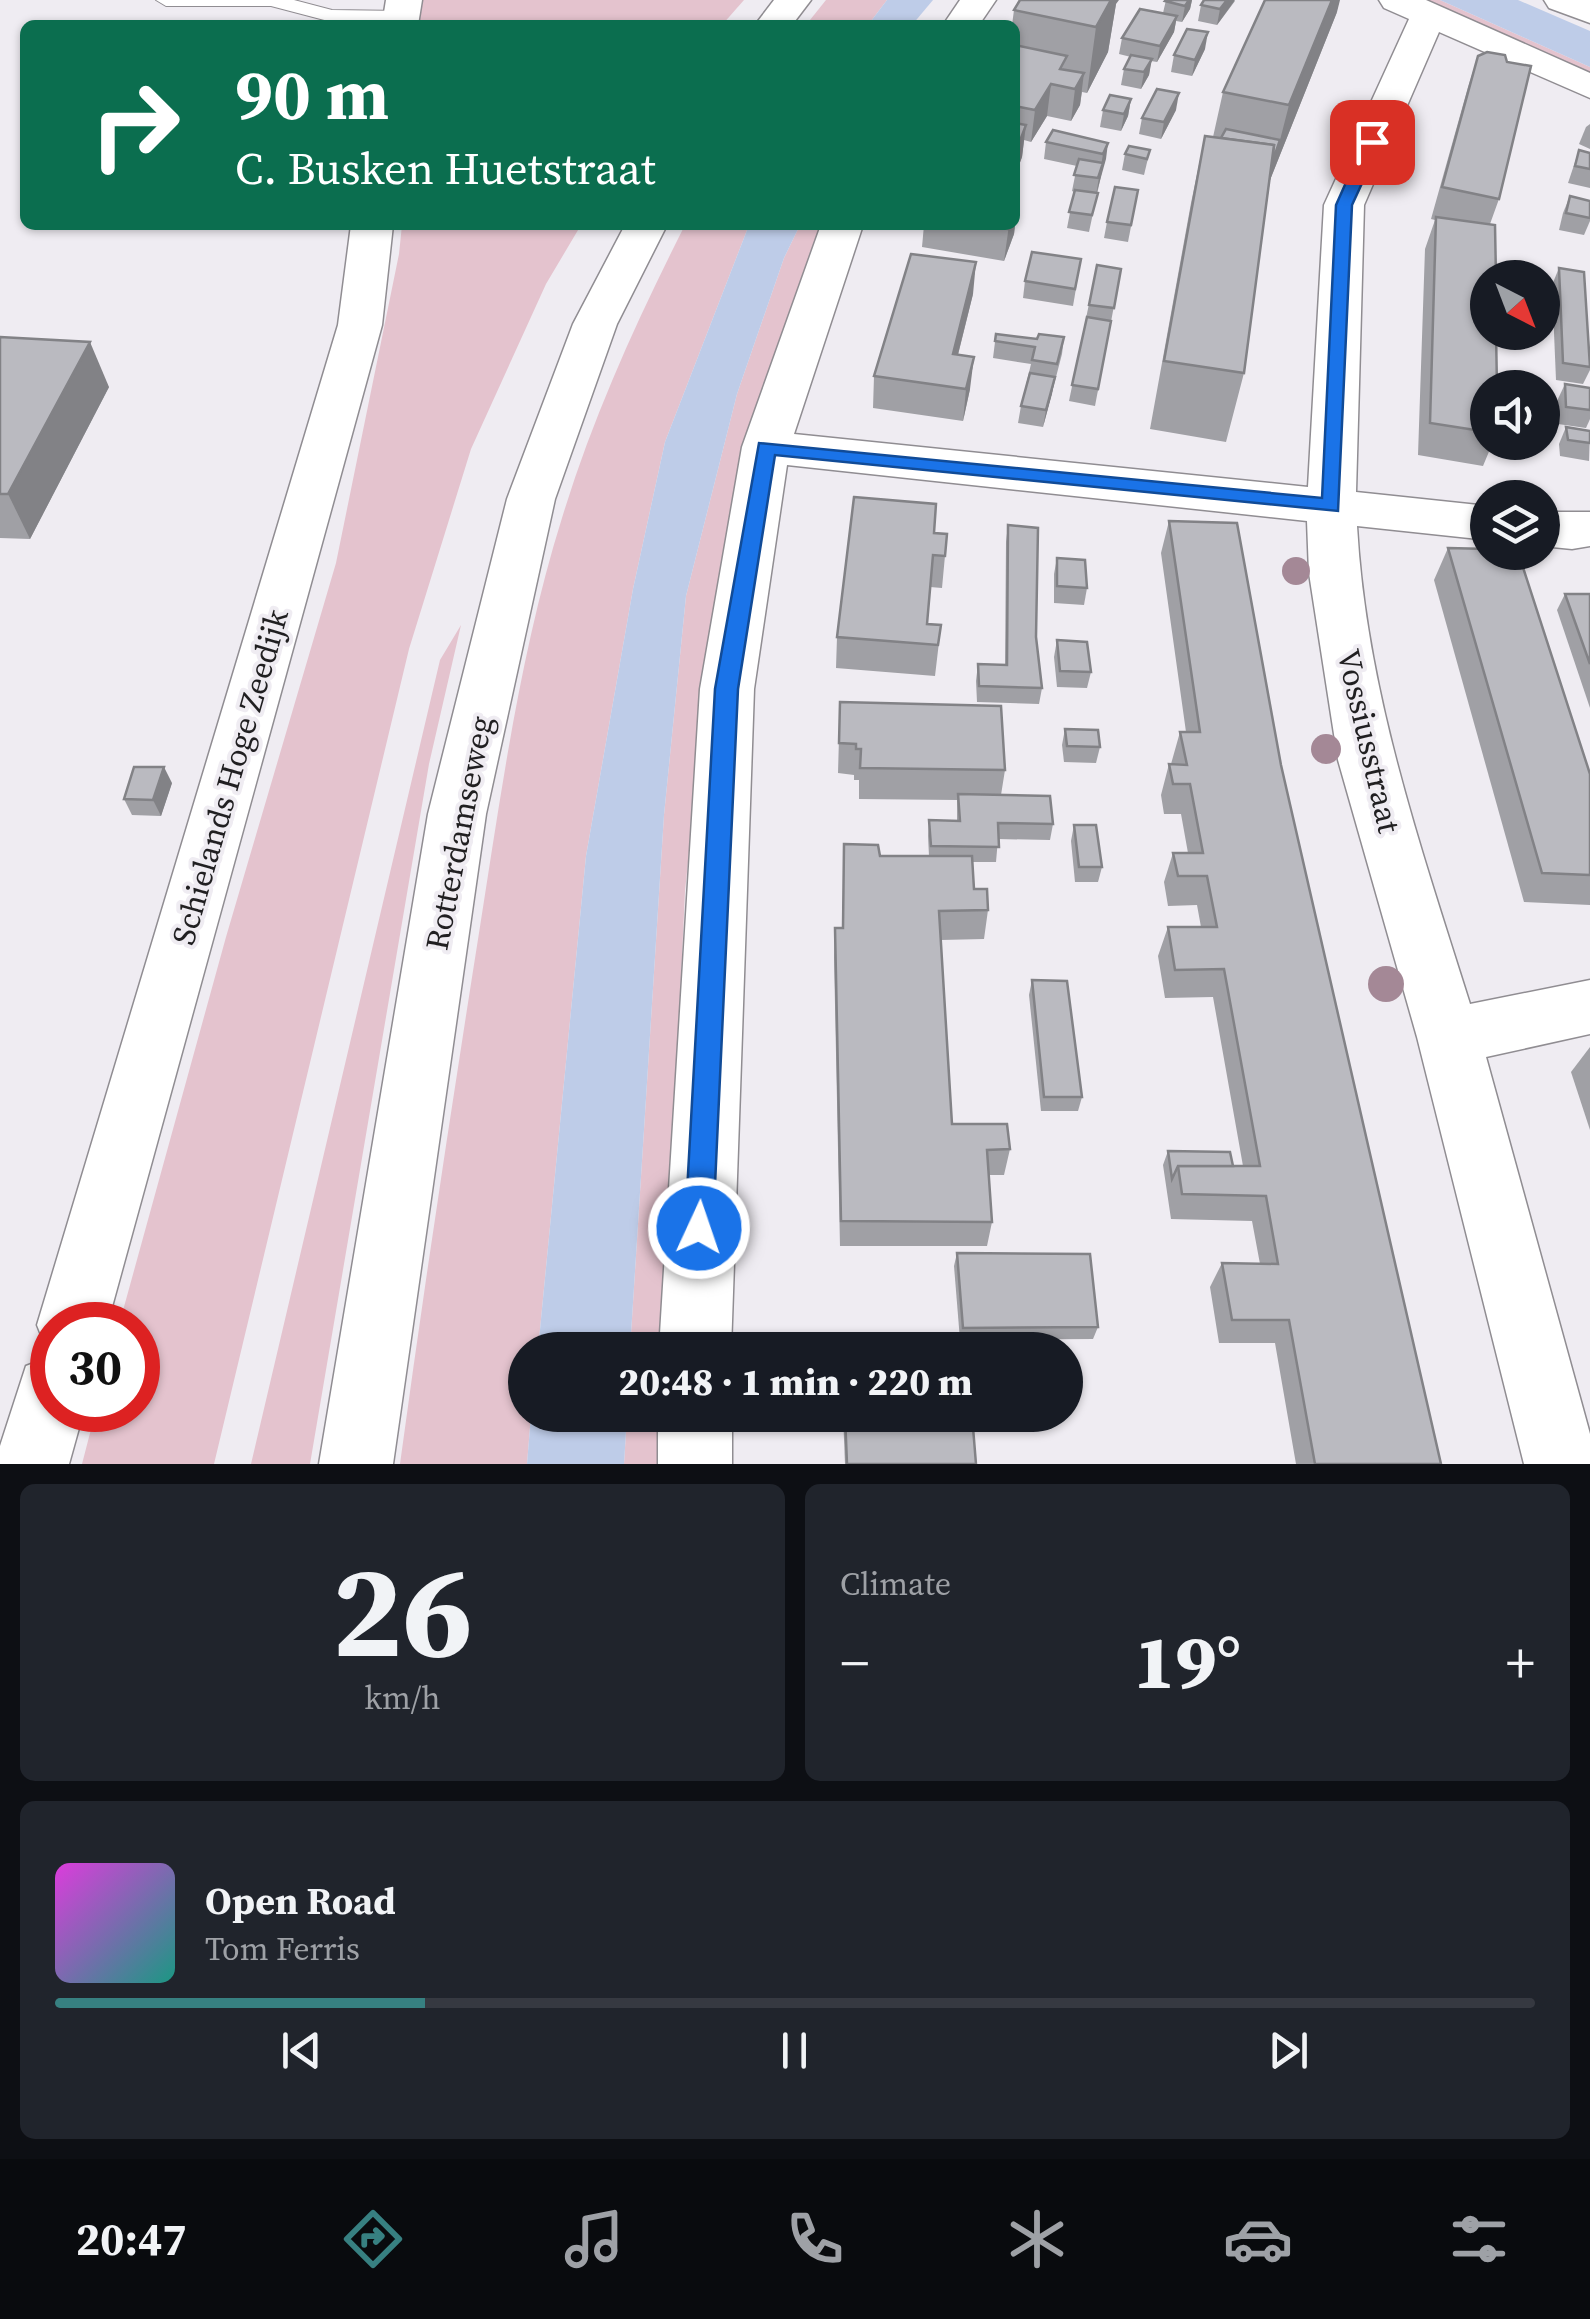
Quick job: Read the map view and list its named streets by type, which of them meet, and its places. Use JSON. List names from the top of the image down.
{
  "streets": {
    "street": ["Vossiusstraat", "Schielands Hoge Zeedijk", "Rotterdamseweg"]
  },
  "north": "bottom right",
  "page": {
    "turn": ["90 m", "C. Busken Huetstraat"],
    "limit": "30",
    "trip": "20:48 · 1 min · 220 m",
    "tile": [
      ["26", "km/h"],
      "Climate"
    ],
    "heat": ["−", "19°", "+"],
    "song": ["Open Road", "Tom Ferris"],
    "tabs": "20:47"
  }
}
